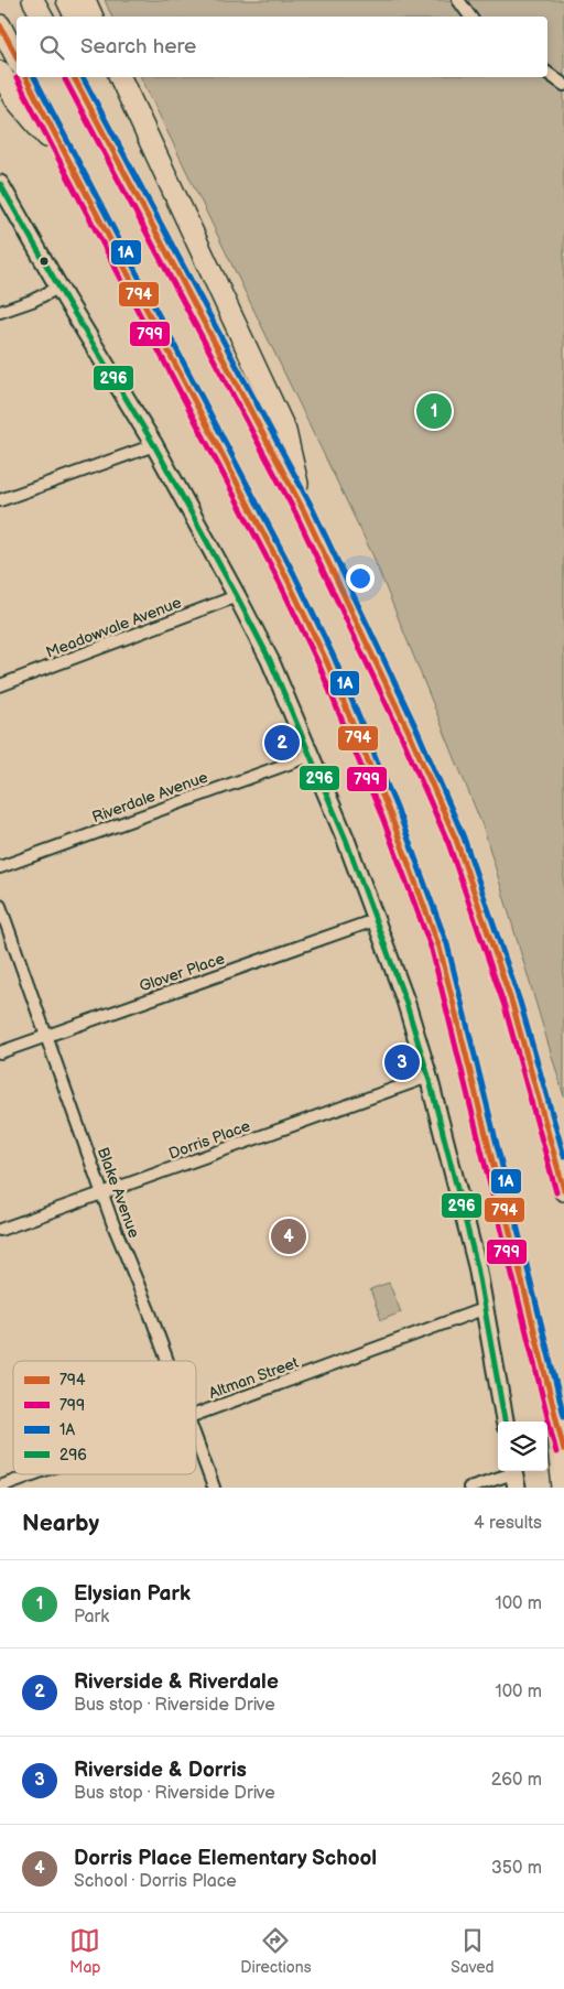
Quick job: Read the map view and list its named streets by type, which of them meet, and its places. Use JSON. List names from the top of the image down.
{
  "streets": {
    "street": [
      "Meadowvale Avenue",
      "Riverdale Avenue",
      "Glover Place",
      "Dorris Place",
      "Blake Avenue",
      "Altman Street"
    ]
  },
  "crossings": [
    ["Glover Place", "Blake Avenue"],
    ["Dorris Place", "Blake Avenue"]
  ],
  "lines": [
    "transit line 794",
    "transit line 1A",
    "transit line 799",
    "transit line 296"
  ],
  "legend": [
    "794",
    "799",
    "1A",
    "296"
  ],
  "page": {
    "search": "Search here",
    "pins": [
      "1",
      "2",
      "3",
      "4"
    ],
    "heading": ["Nearby", "4 results"],
    "list": [
      {
        "mark": "1",
        "name": "Elysian Park",
        "note": "Park",
        "value": "100 m"
      },
      {
        "mark": "2",
        "name": "Riverside & Riverdale",
        "note": "Bus stop · Riverside Drive",
        "value": "100 m"
      },
      {
        "mark": "3",
        "name": "Riverside & Dorris",
        "note": "Bus stop · Riverside Drive",
        "value": "260 m"
      },
      {
        "mark": "4",
        "name": "Dorris Place Elementary School",
        "note": "School · Dorris Place",
        "value": "350 m"
      }
    ],
    "nav": ["Map", "Directions", "Saved"]
  }
}
